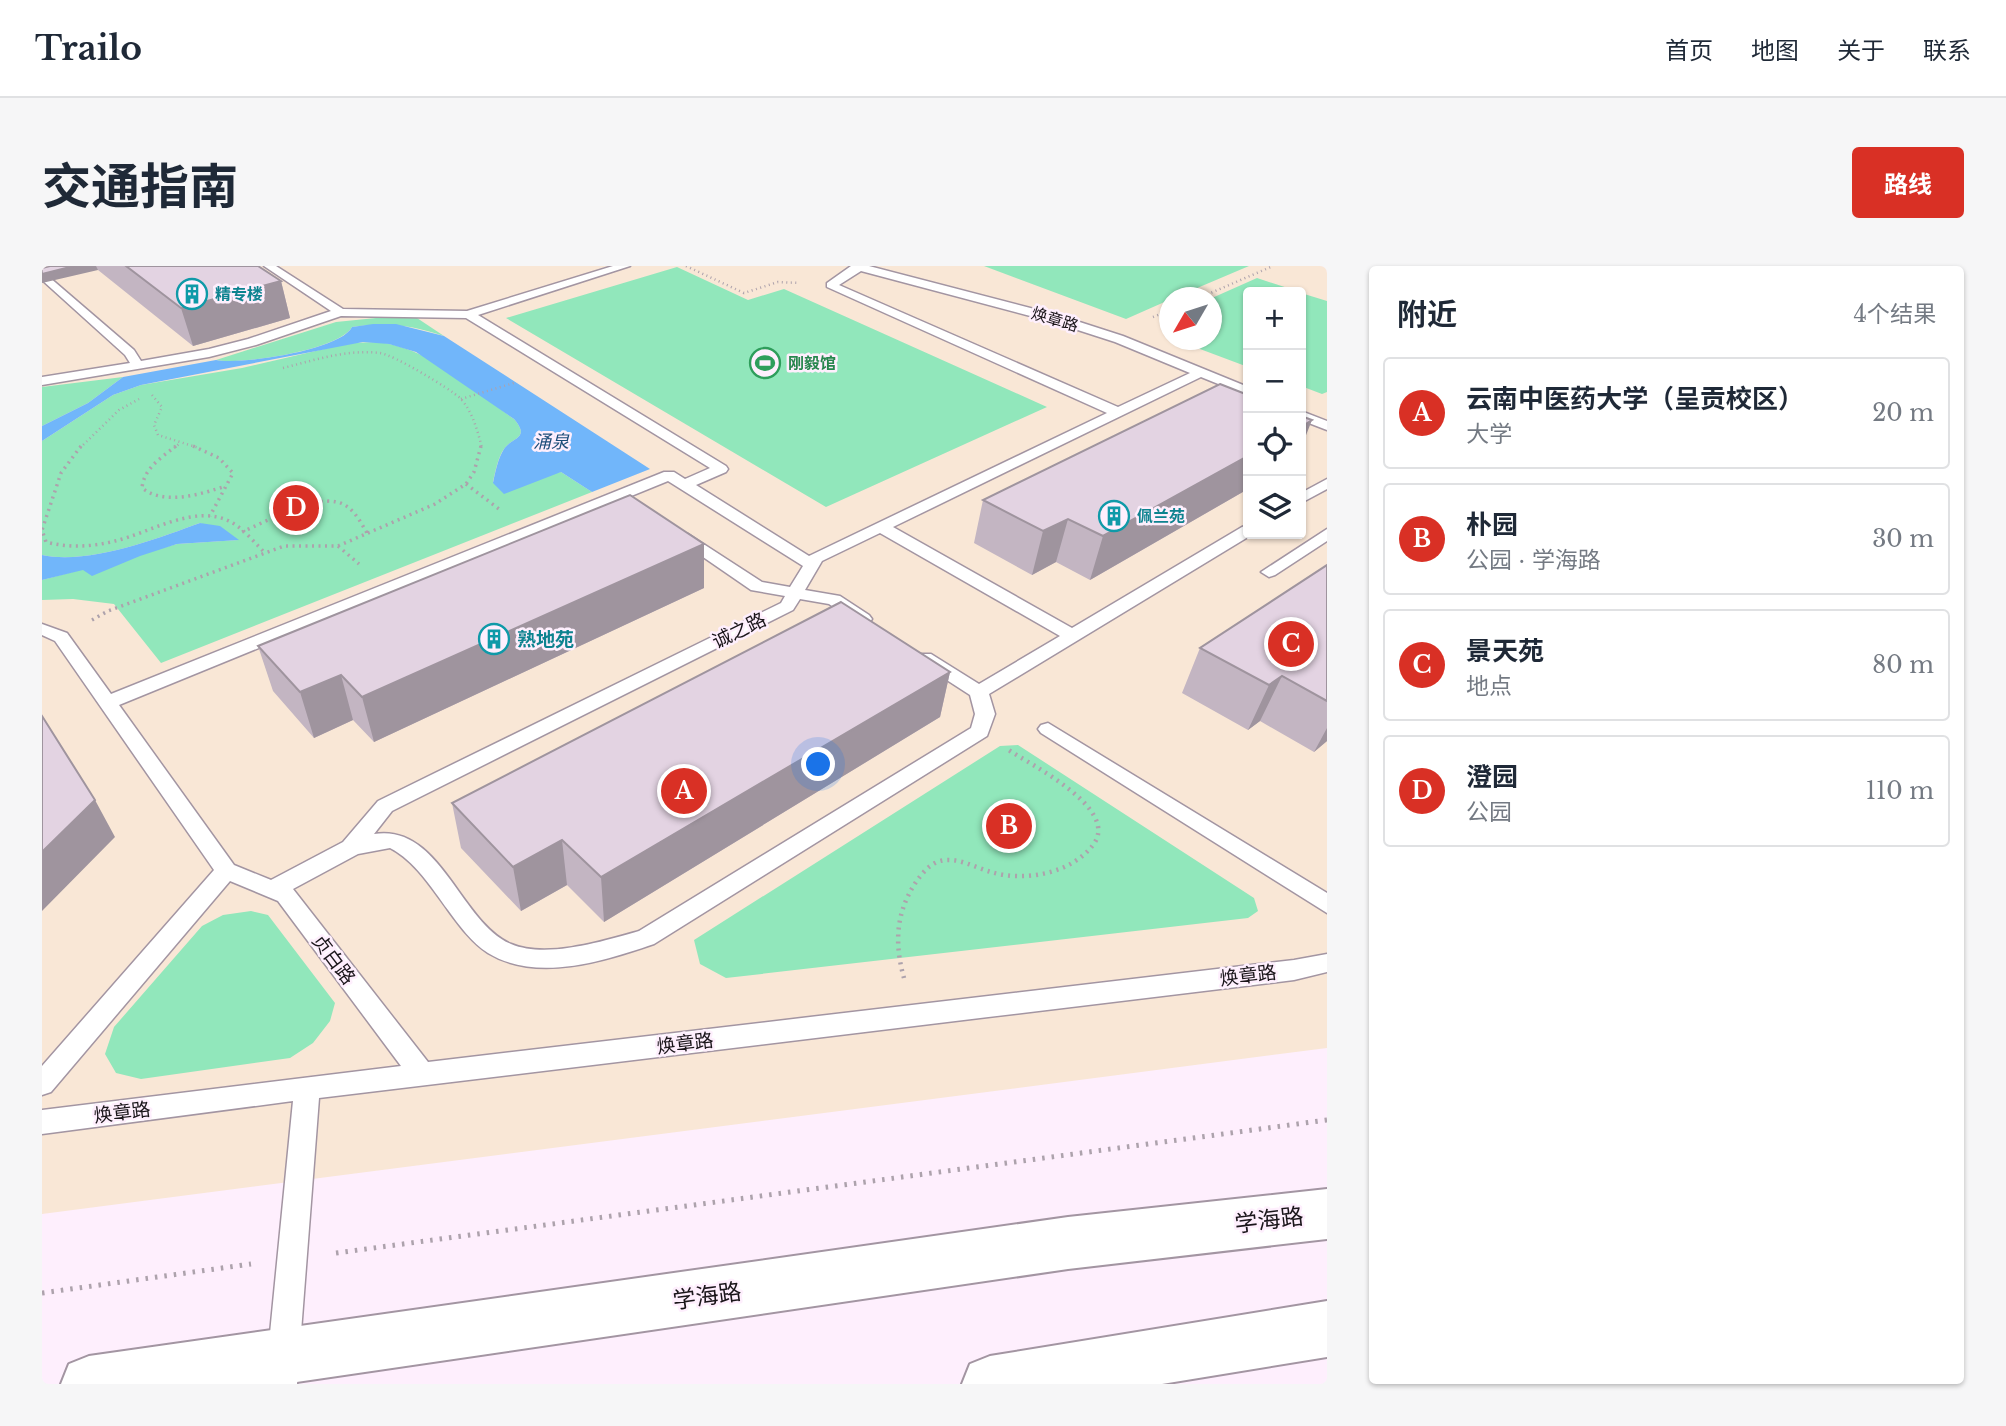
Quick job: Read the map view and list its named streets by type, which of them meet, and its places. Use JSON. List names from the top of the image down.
{
  "streets": {
    "main road": ["学海路"],
    "lane": ["焕章路", "诚之路", "贞白路"]
  },
  "crossings": [
    ["焕章路", "诚之路"],
    ["焕章路", "贞白路"],
    ["诚之路", "贞白路"]
  ],
  "water": ["涌泉"],
  "places": {
    "building": ["精专楼", "佩兰苑", "熟地苑"],
    "sports": ["刚毅馆"]
  },
  "north": "bottom left",
  "page": {
    "header": "Trailo",
    "nav": [
      "首页",
      "地图",
      "关于",
      "联系"
    ],
    "title": "交通指南",
    "buttons": "路线",
    "heading": ["附近", "4个结果"],
    "map_buttons": ["+", "−"],
    "list": [
      {
        "mark": "A",
        "name": "云南中医药大学（呈贡校区）",
        "note": "大学",
        "value": "20 m"
      },
      {
        "mark": "B",
        "name": "朴园",
        "note": "公园 · 学海路",
        "value": "30 m"
      },
      {
        "mark": "C",
        "name": "景天苑",
        "note": "地点",
        "value": "80 m"
      },
      {
        "mark": "D",
        "name": "澄园",
        "note": "公园",
        "value": "110 m"
      }
    ],
    "pins": [
      "D",
      "C",
      "A",
      "B"
    ]
  }
}
